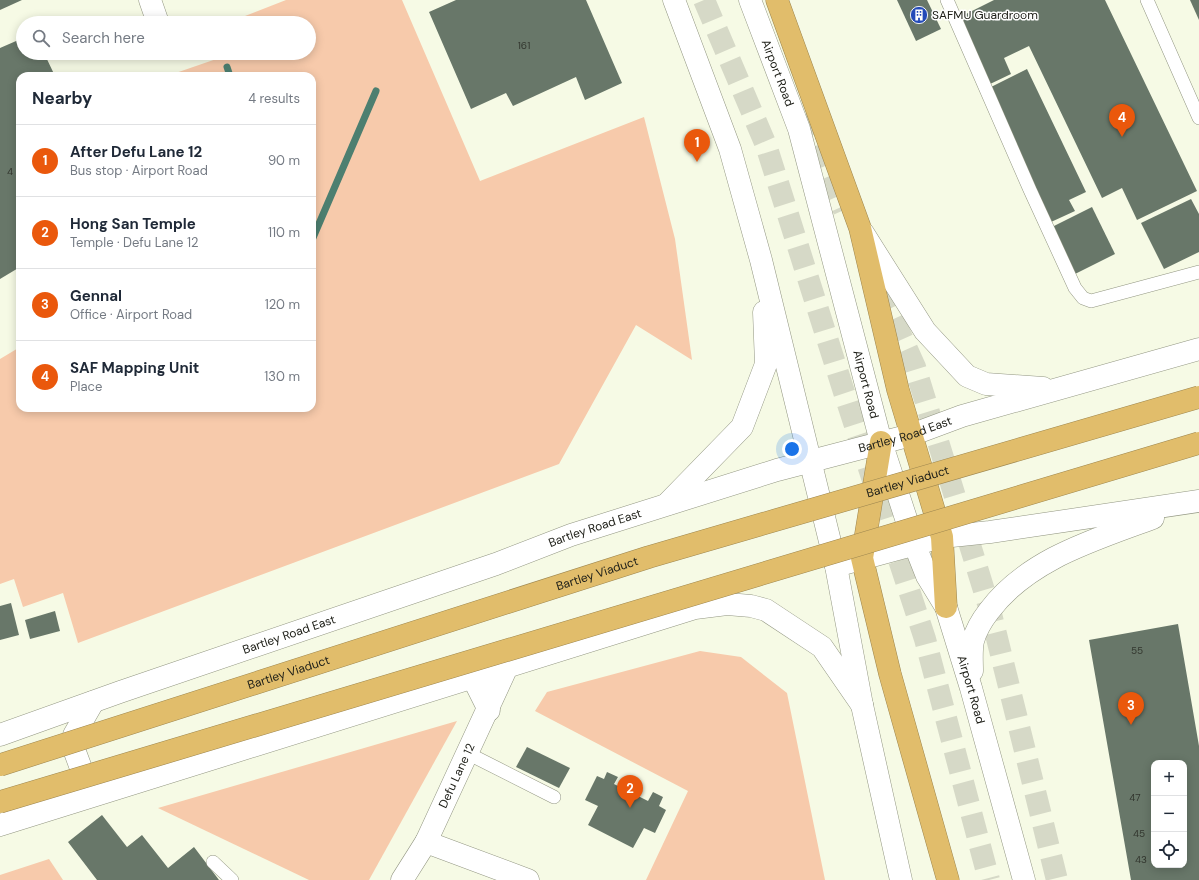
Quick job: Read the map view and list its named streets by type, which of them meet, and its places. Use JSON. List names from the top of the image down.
{
  "streets": {
    "highway": ["Bartley Viaduct"],
    "main road": ["Airport Road", "Bartley Road East", "Defu Lane 12"]
  },
  "crossings": [
    ["Airport Road", "Bartley Road East"]
  ],
  "places": {
    "building": ["SAFMU Guardroom"]
  },
  "house_numbers": [
    "161",
    "4",
    "55",
    "47",
    "45",
    "43"
  ],
  "page": {
    "search": "Search here",
    "heading": ["Nearby", "4 results"],
    "pins": [
      "4",
      "1",
      "3",
      "2"
    ],
    "list": [
      {
        "mark": "1",
        "name": "After Defu Lane 12",
        "note": "Bus stop · Airport Road",
        "value": "90 m"
      },
      {
        "mark": "2",
        "name": "Hong San Temple",
        "note": "Temple · Defu Lane 12",
        "value": "110 m"
      },
      {
        "mark": "3",
        "name": "Gennal",
        "note": "Office · Airport Road",
        "value": "120 m"
      },
      {
        "mark": "4",
        "name": "SAF Mapping Unit",
        "note": "Place",
        "value": "130 m"
      }
    ],
    "map_buttons": ["+", "−"]
  }
}
